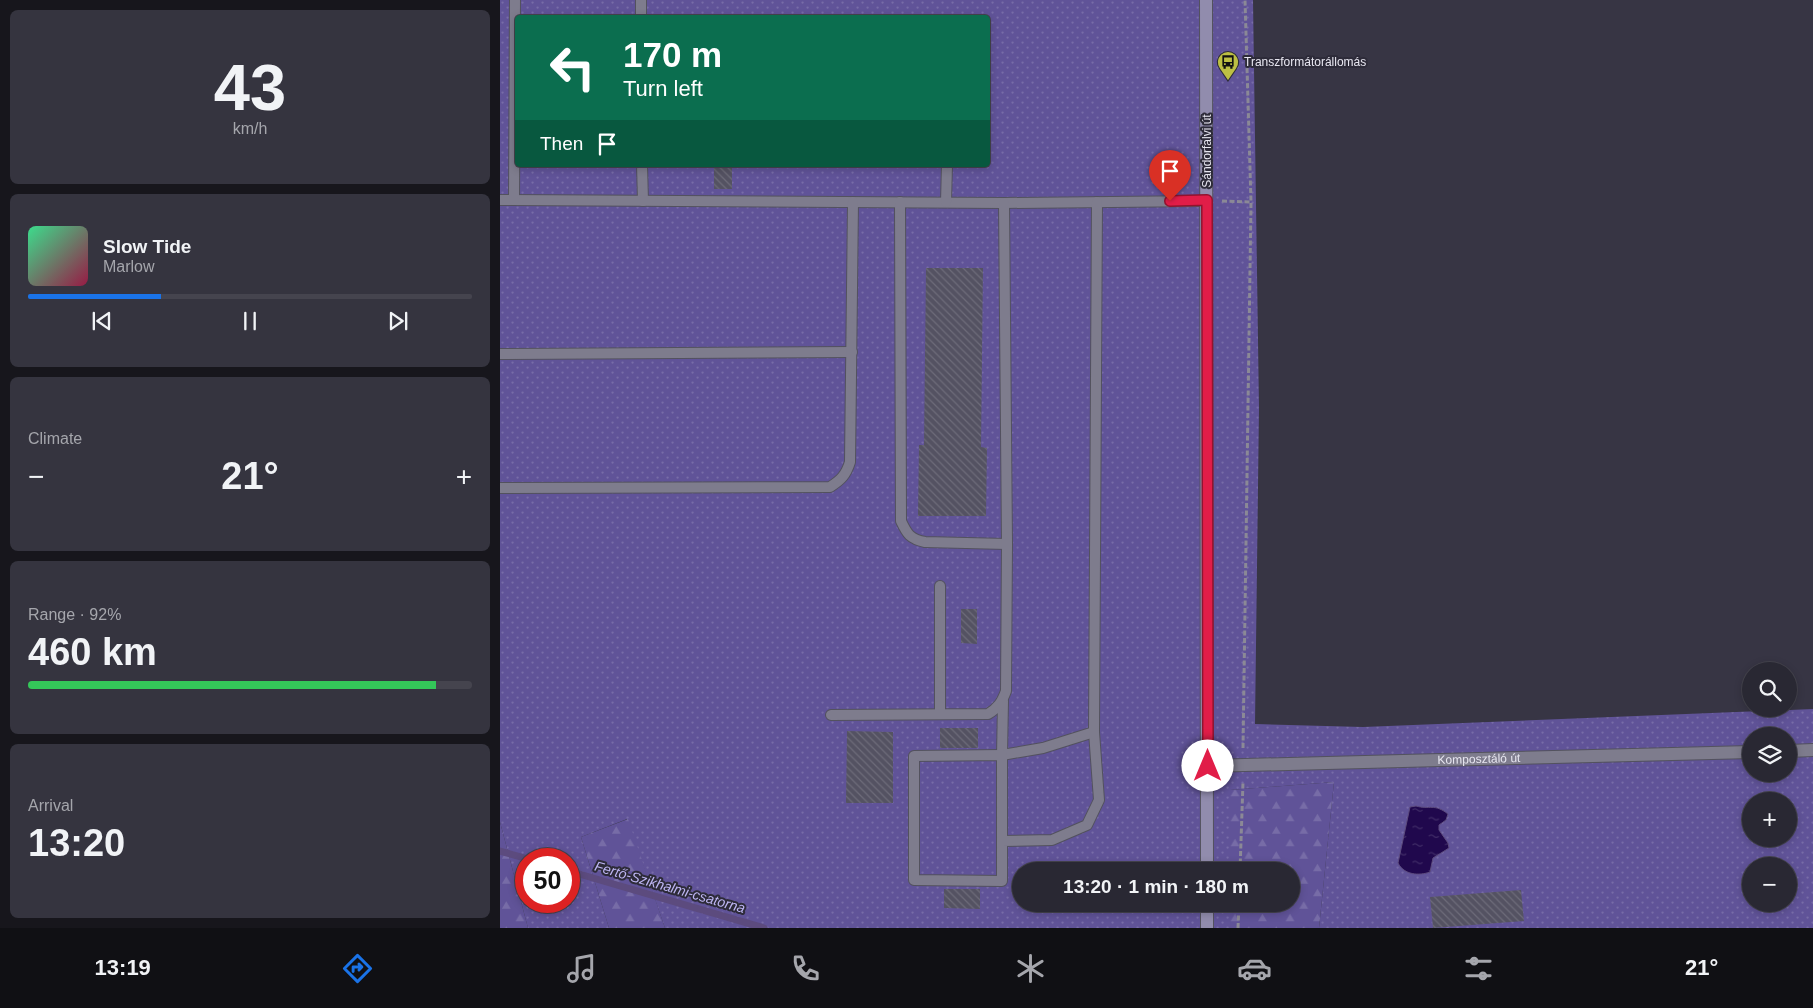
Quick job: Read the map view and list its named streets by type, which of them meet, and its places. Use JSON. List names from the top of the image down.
{
  "streets": {
    "main road": ["Sándorfalvi út"],
    "street": ["Komposztáló út"]
  },
  "crossings": [
    ["Sándorfalvi út", "Komposztáló út"]
  ],
  "water": ["Fertő-Szikhalmi-csatorna"],
  "places": {
    "bus stop": ["Transzformátorállomás"]
  },
  "page": {
    "tile": [
      ["43", "km/h"],
      "Climate",
      ["Range · 92%", "460 km"],
      ["Arrival", "13:20"]
    ],
    "turn": ["170 m", "Turn left"],
    "then": "Then",
    "song": ["Slow Tide", "Marlow"],
    "heat": ["−", "21°", "+"],
    "map_buttons": ["+", "−"],
    "limit": "50",
    "trip": "13:20 · 1 min · 180 m",
    "tabs": ["13:19", "21°"]
  }
}
